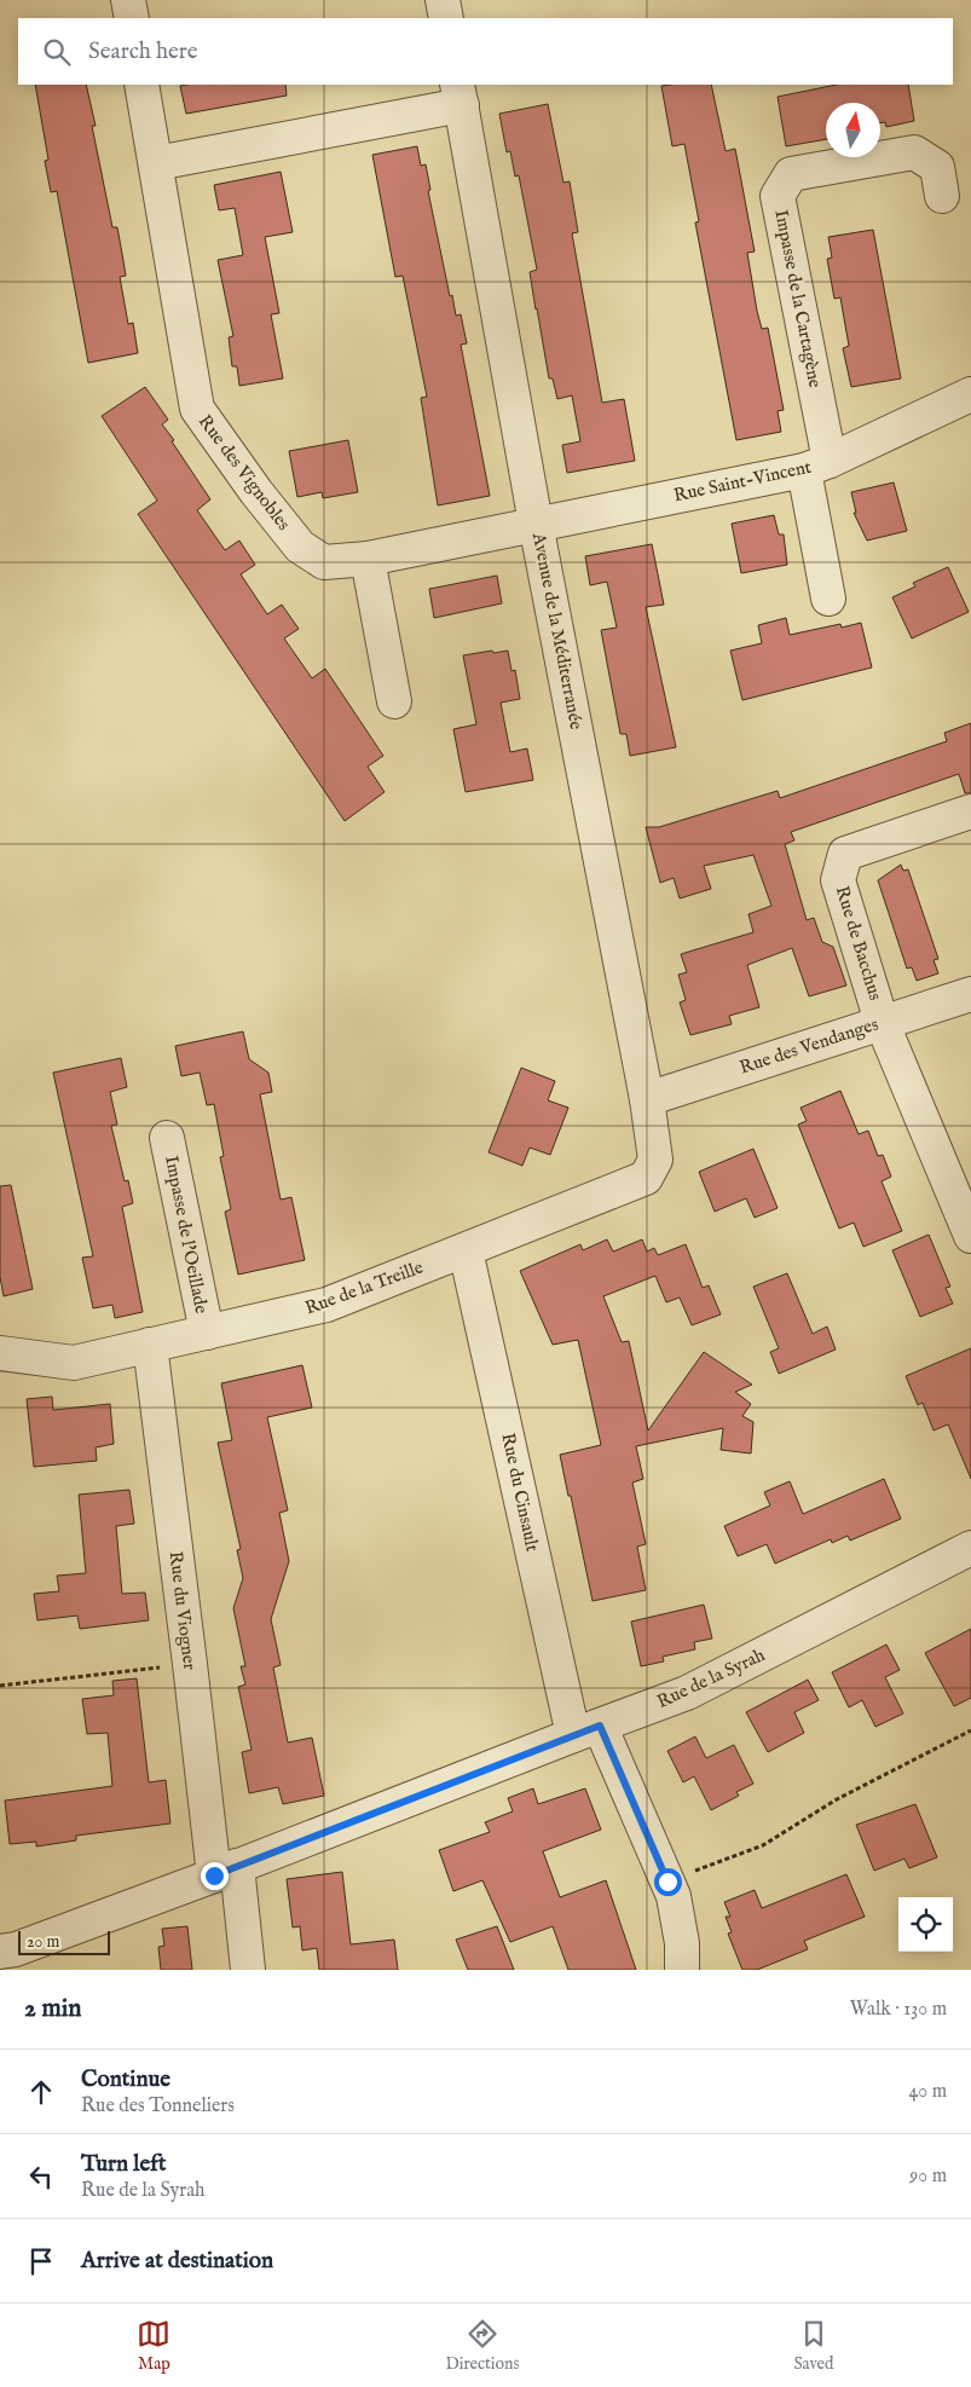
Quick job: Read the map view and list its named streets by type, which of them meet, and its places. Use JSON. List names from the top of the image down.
{
  "streets": {
    "street": [
      "Impasse de la Cartagène",
      "Rue des Vignobles",
      "Rue Saint-Vincent",
      "Avenue de la Méditerranée",
      "Rue de Bacchus",
      "Rue des Vendanges",
      "Impasse de l'Oeillade",
      "Rue de la Treille",
      "Rue du Cinsault",
      "Rue du Viogner",
      "Rue de la Syrah"
    ]
  },
  "crossings": [
    ["Impasse de la Cartagène", "Rue Saint-Vincent"],
    ["Rue des Vignobles", "Rue Saint-Vincent"],
    ["Rue des Vignobles", "Avenue de la Méditerranée"],
    ["Rue Saint-Vincent", "Avenue de la Méditerranée"],
    ["Avenue de la Méditerranée", "Rue des Vendanges"],
    ["Avenue de la Méditerranée", "Rue de la Treille"],
    ["Rue de Bacchus", "Rue des Vendanges"],
    ["Impasse de l'Oeillade", "Rue de la Treille"],
    ["Rue de la Treille", "Rue du Cinsault"],
    ["Rue de la Treille", "Rue du Viogner"],
    ["Rue du Cinsault", "Rue de la Syrah"],
    ["Rue du Viogner", "Rue de la Syrah"]
  ],
  "scale_bar": "20 m",
  "north": "top",
  "page": {
    "search": "Search here",
    "scale": "20 m",
    "heading": ["2 min", "Walk · 130 m"],
    "list": [
      ["Continue", "Rue des Tonneliers", "40 m"],
      ["Turn left", "Rue de la Syrah", "90 m"],
      "Arrive at destination"
    ],
    "nav": ["Map", "Directions", "Saved"]
  }
}
